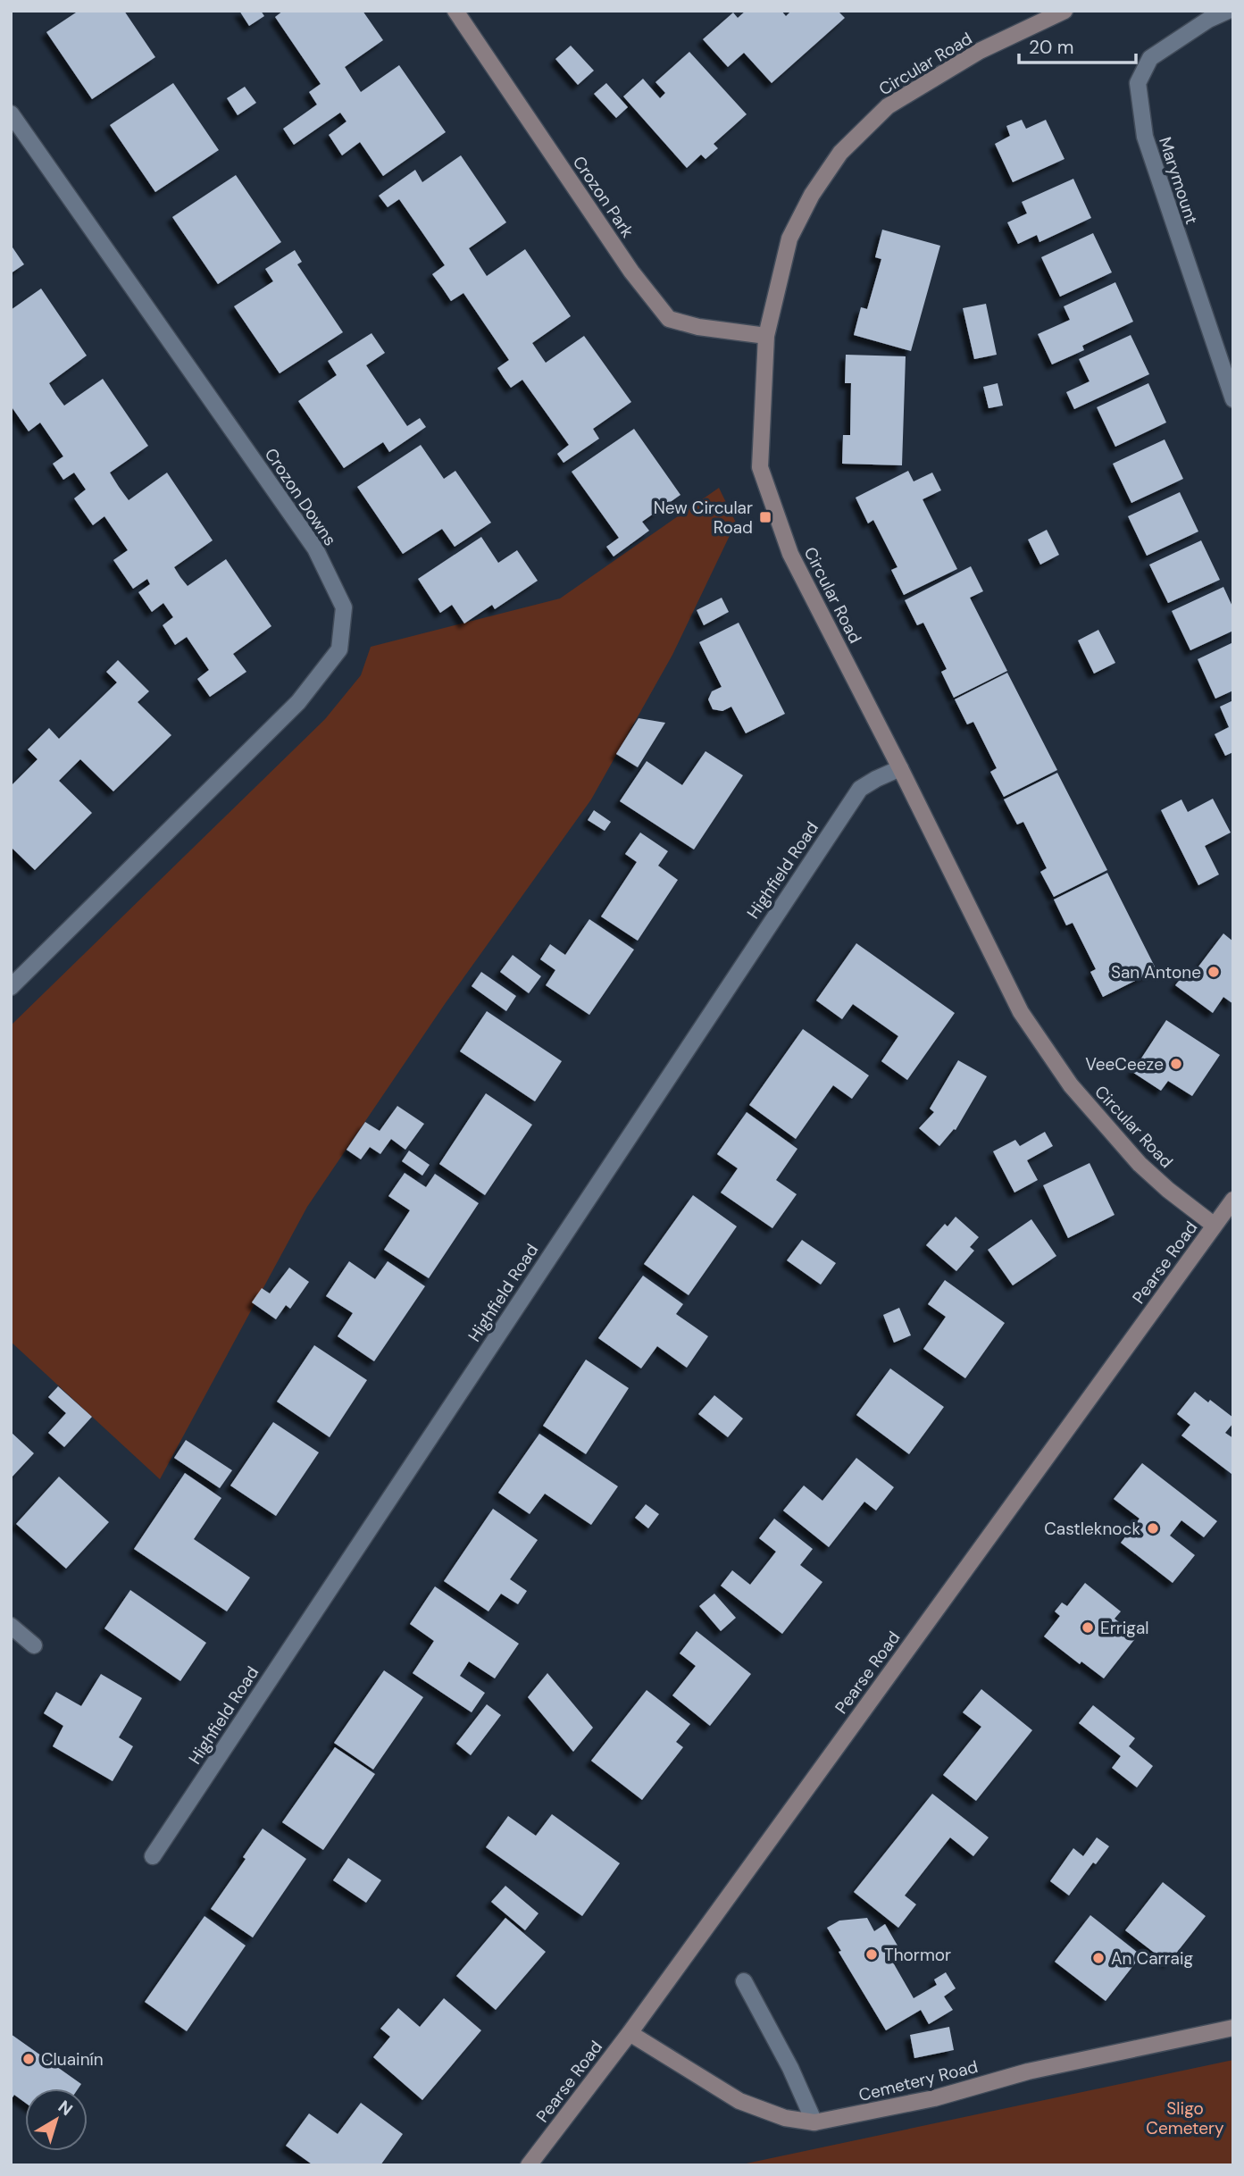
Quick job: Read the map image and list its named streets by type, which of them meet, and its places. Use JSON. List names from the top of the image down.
{
  "streets": {
    "street": [
      "Circular Road",
      "Marymount",
      "Crozon Park",
      "Crozon Downs",
      "Highfield Road",
      "Pearse Road",
      "Cemetery Road"
    ]
  },
  "crossings": [
    ["Circular Road", "Crozon Park"],
    ["Circular Road", "Highfield Road"],
    ["Circular Road", "Pearse Road"],
    ["Pearse Road", "Cemetery Road"]
  ],
  "parks": ["Sligo Cemetery"],
  "places": {
    "transit": ["New Circular Road"],
    "other": [
      "San Antone",
      "VeeCeeze",
      "Castleknock",
      "Errigal",
      "Thormor",
      "An Carraig",
      "Cluainín"
    ]
  },
  "scale_bar": "20 m",
  "north": "top right"
}
